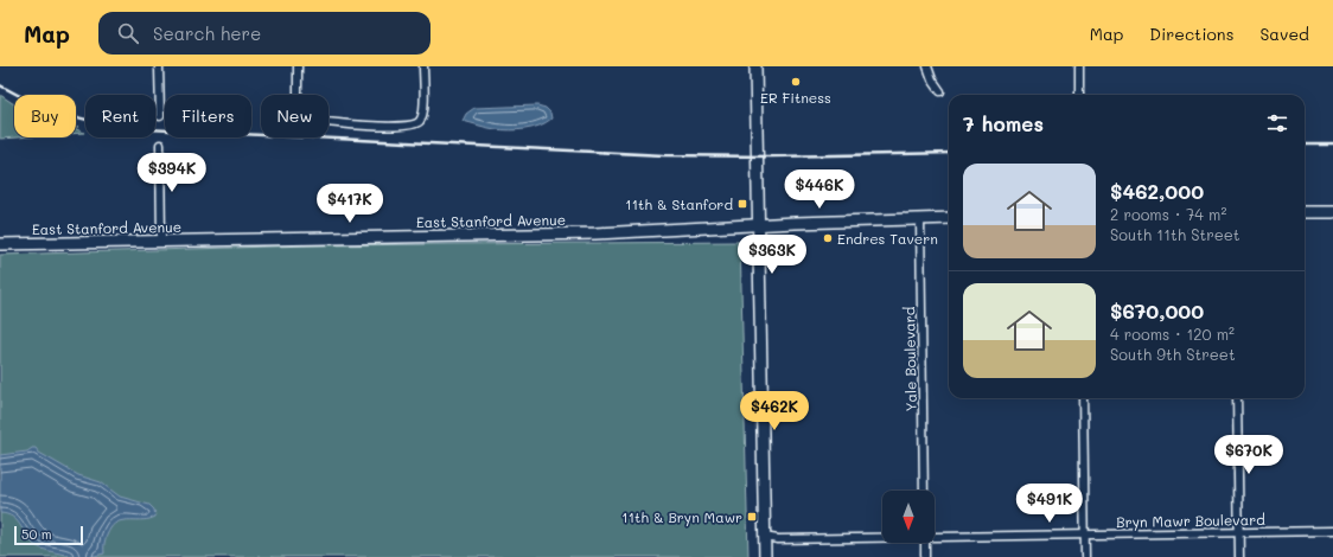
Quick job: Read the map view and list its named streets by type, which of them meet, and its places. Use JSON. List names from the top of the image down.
{
  "streets": {
    "main road": ["East Stanford Avenue"],
    "street": ["Yale Boulevard", "Bryn Mawr Boulevard"]
  },
  "crossings": [
    ["East Stanford Avenue", "Yale Boulevard"]
  ],
  "places": {
    "other": ["ER Fitness", "Endres Tavern"],
    "transit": ["11th & Stanford", "11th & Bryn Mawr"]
  },
  "scale_bar": "50 m",
  "north": "bottom",
  "page": {
    "header": "Map",
    "search": "Search here",
    "nav": ["Map", "Directions", "Saved"],
    "chip": [
      "Buy",
      "Rent",
      "Filters",
      "New"
    ],
    "heading": "7 homes",
    "list": [
      {
        "name": "$462,000",
        "note": "2 rooms · 74 m² · South 11th Street"
      },
      {
        "name": "$670,000",
        "note": "4 rooms · 120 m² · South 9th Street"
      }
    ],
    "price": [
      "$394K",
      "$446K",
      "$417K",
      "$363K",
      "$462K",
      "$670K",
      "$491K"
    ],
    "scale": "50 m"
  }
}
